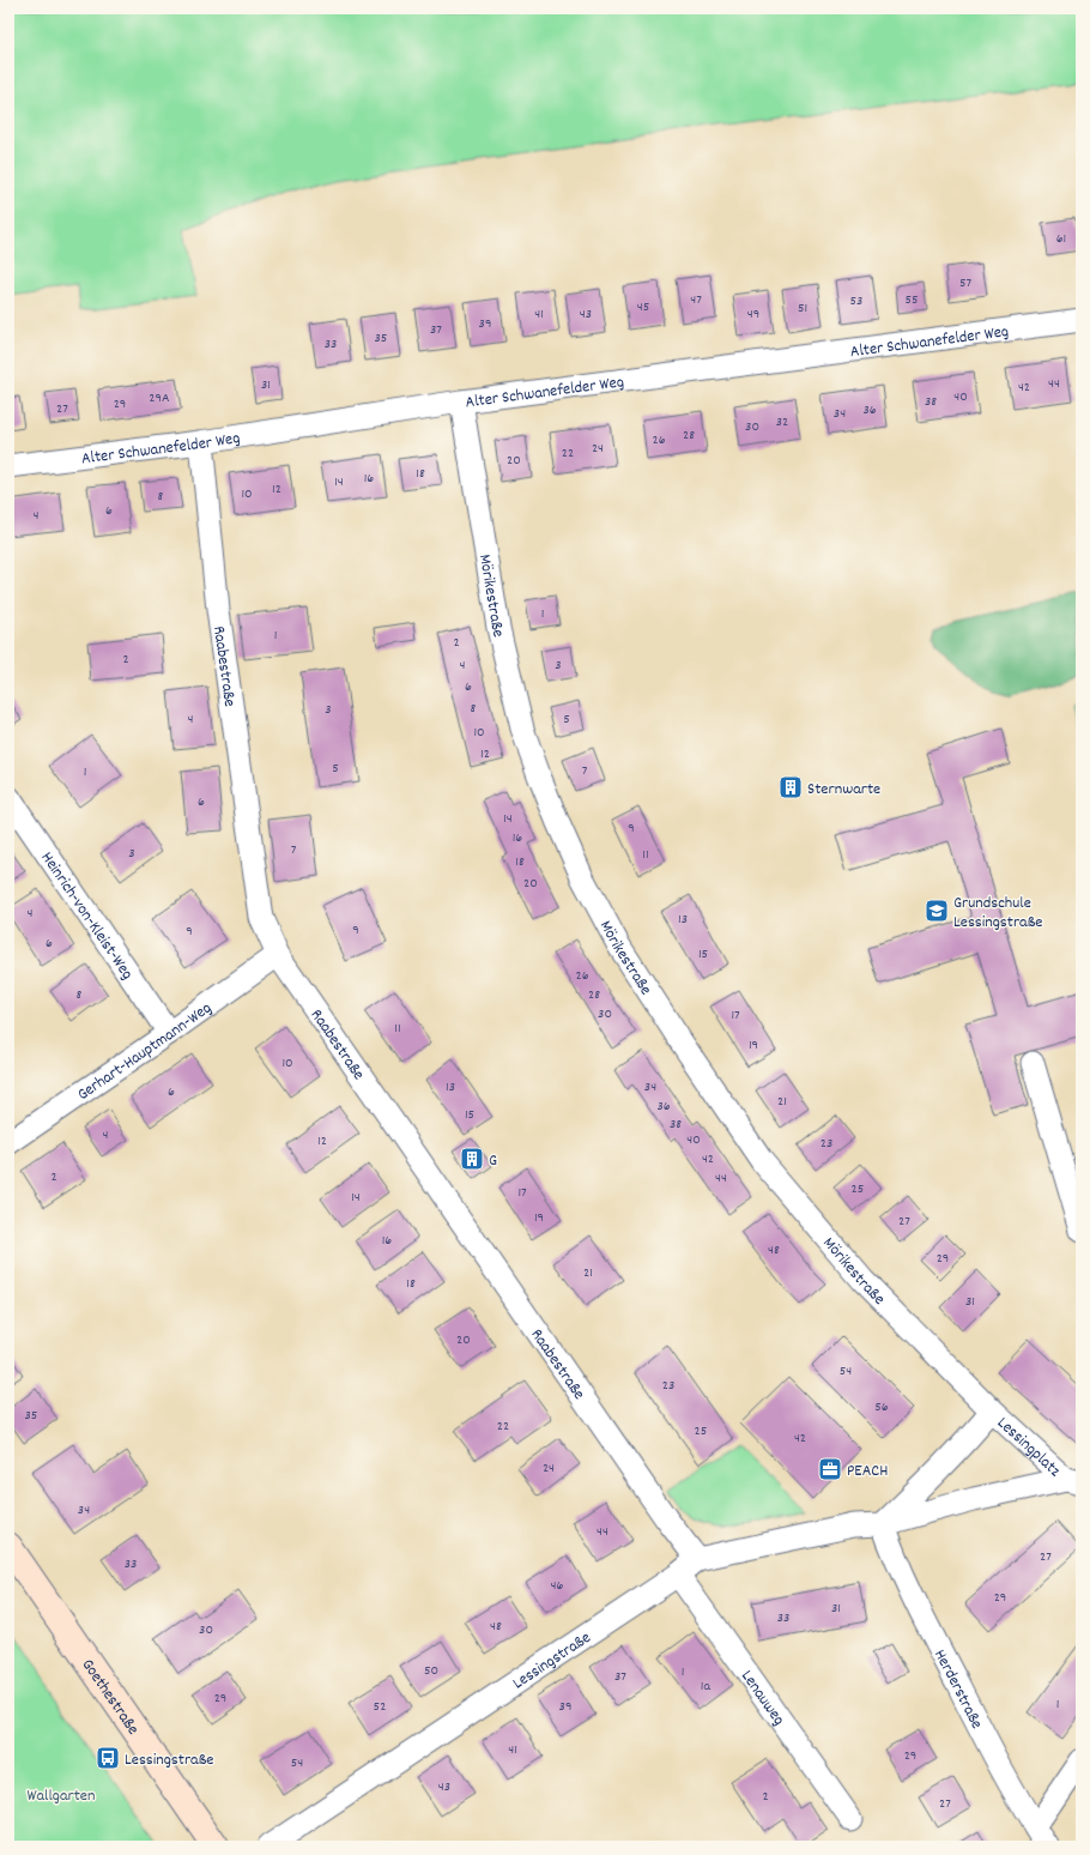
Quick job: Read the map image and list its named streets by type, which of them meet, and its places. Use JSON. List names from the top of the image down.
{
  "streets": {
    "main road": ["Goethestraße"],
    "street": [
      "Alter Schwanefelder Weg",
      "Mörikestraße",
      "Raabestraße",
      "Heinrich-von-Kleist-Weg",
      "Gerhart-Hauptmann-Weg",
      "Lessingplatz",
      "Lessingstraße",
      "Herderstraße",
      "Lenauweg"
    ]
  },
  "crossings": [
    ["Alter Schwanefelder Weg", "Mörikestraße"],
    ["Alter Schwanefelder Weg", "Raabestraße"],
    ["Mörikestraße", "Lessingplatz"],
    ["Raabestraße", "Gerhart-Hauptmann-Weg"],
    ["Raabestraße", "Lessingstraße"],
    ["Heinrich-von-Kleist-Weg", "Gerhart-Hauptmann-Weg"],
    ["Lessingplatz", "Lessingstraße"],
    ["Lessingplatz", "Herderstraße"],
    ["Lessingstraße", "Lenauweg"]
  ],
  "parks": ["Wallgarten"],
  "places": {
    "building": ["Sternwarte", "G"],
    "school or university": ["Grundschule Lessingstraße"],
    "office": ["PEACH"],
    "bus stop": ["Lessingstraße"]
  },
  "house_numbers": [
    "61",
    "57",
    "47",
    "55",
    "53",
    "45",
    "51",
    "41",
    "43",
    "49",
    "39",
    "37",
    "35",
    "33",
    "44",
    "31",
    "42",
    "40",
    "29A",
    "38",
    "29",
    "27",
    "36",
    "34",
    "32",
    "30",
    "28",
    "26",
    "24",
    "22",
    "20",
    "18",
    "16",
    "14",
    "12",
    "10",
    "8",
    "6",
    "4",
    "1",
    "1",
    "2",
    "2",
    "4",
    "3",
    "6",
    "8",
    "3",
    "4",
    "5",
    "10",
    "12",
    "5",
    "7",
    "1",
    "6",
    "14",
    "9",
    "16",
    "7",
    "3",
    "11",
    "18",
    "20",
    "4",
    "13",
    "9",
    "9",
    "6",
    "15",
    "26",
    "8",
    "28",
    "30",
    "17",
    "11",
    "19",
    "10",
    "13",
    "34",
    "6",
    "21",
    "36",
    "15",
    "38",
    "4",
    "40",
    "12",
    "23",
    "42",
    "2",
    "44",
    "25",
    "17",
    "14",
    "19",
    "27",
    "16",
    "48",
    "29",
    "21",
    "18",
    "31",
    "20",
    "54",
    "23",
    "56",
    "35",
    "22",
    "25",
    "42",
    "24",
    "34",
    "44",
    "27",
    "33",
    "46",
    "29",
    "31",
    "33",
    "48",
    "30",
    "50",
    "1",
    "37",
    "1a",
    "29",
    "1",
    "52",
    "39",
    "41",
    "29",
    "54",
    "43",
    "2",
    "27"
  ]
}
